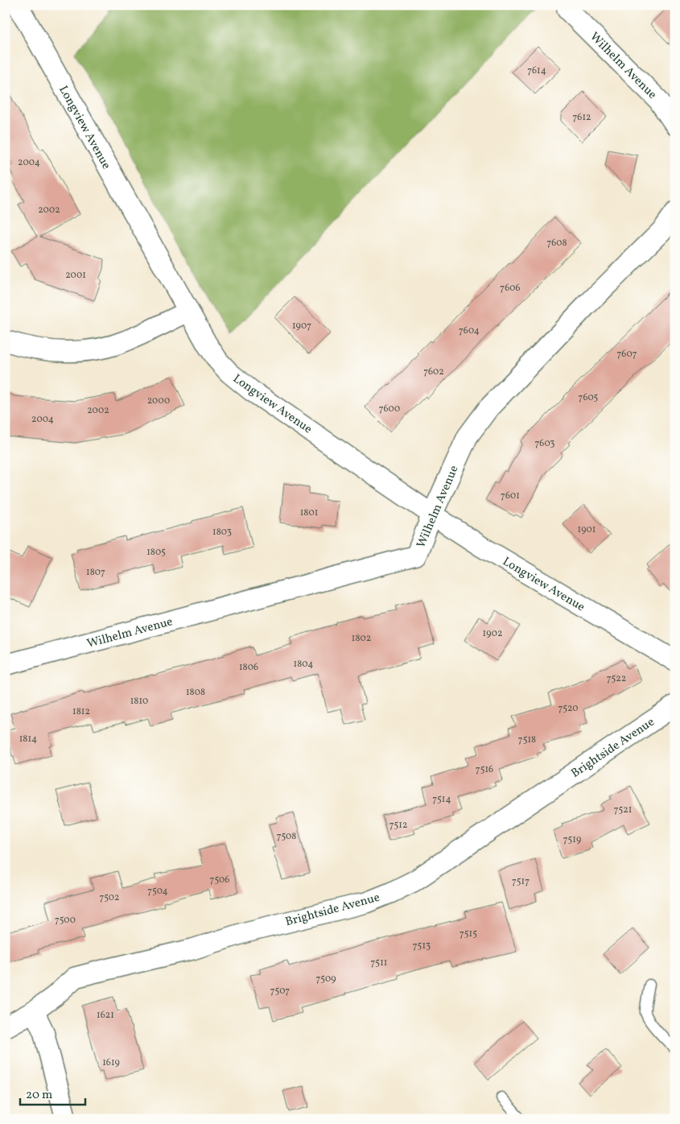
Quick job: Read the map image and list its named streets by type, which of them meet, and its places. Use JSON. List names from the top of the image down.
{
  "streets": {
    "street": ["Wilhelm Avenue", "Longview Avenue", "Brightside Avenue"]
  },
  "crossings": [
    ["Wilhelm Avenue", "Longview Avenue"]
  ],
  "house_numbers": [
    "7614",
    "7612",
    "2004",
    "2002",
    "7608",
    "2001",
    "7606",
    "1907",
    "7604",
    "7607",
    "7602",
    "7605",
    "2000",
    "7600",
    "2002",
    "2004",
    "7603",
    "7601",
    "1801",
    "1901",
    "1803",
    "1805",
    "1807",
    "1902",
    "1802",
    "1804",
    "1806",
    "7522",
    "1808",
    "1810",
    "7520",
    "1812",
    "1814",
    "7518",
    "7516",
    "7514",
    "7521",
    "7512",
    "7508",
    "7519",
    "7506",
    "7517",
    "7504",
    "7502",
    "7500",
    "7515",
    "7513",
    "7511",
    "7509",
    "7507",
    "1621",
    "1619"
  ],
  "scale_bar": "20 m"
}
